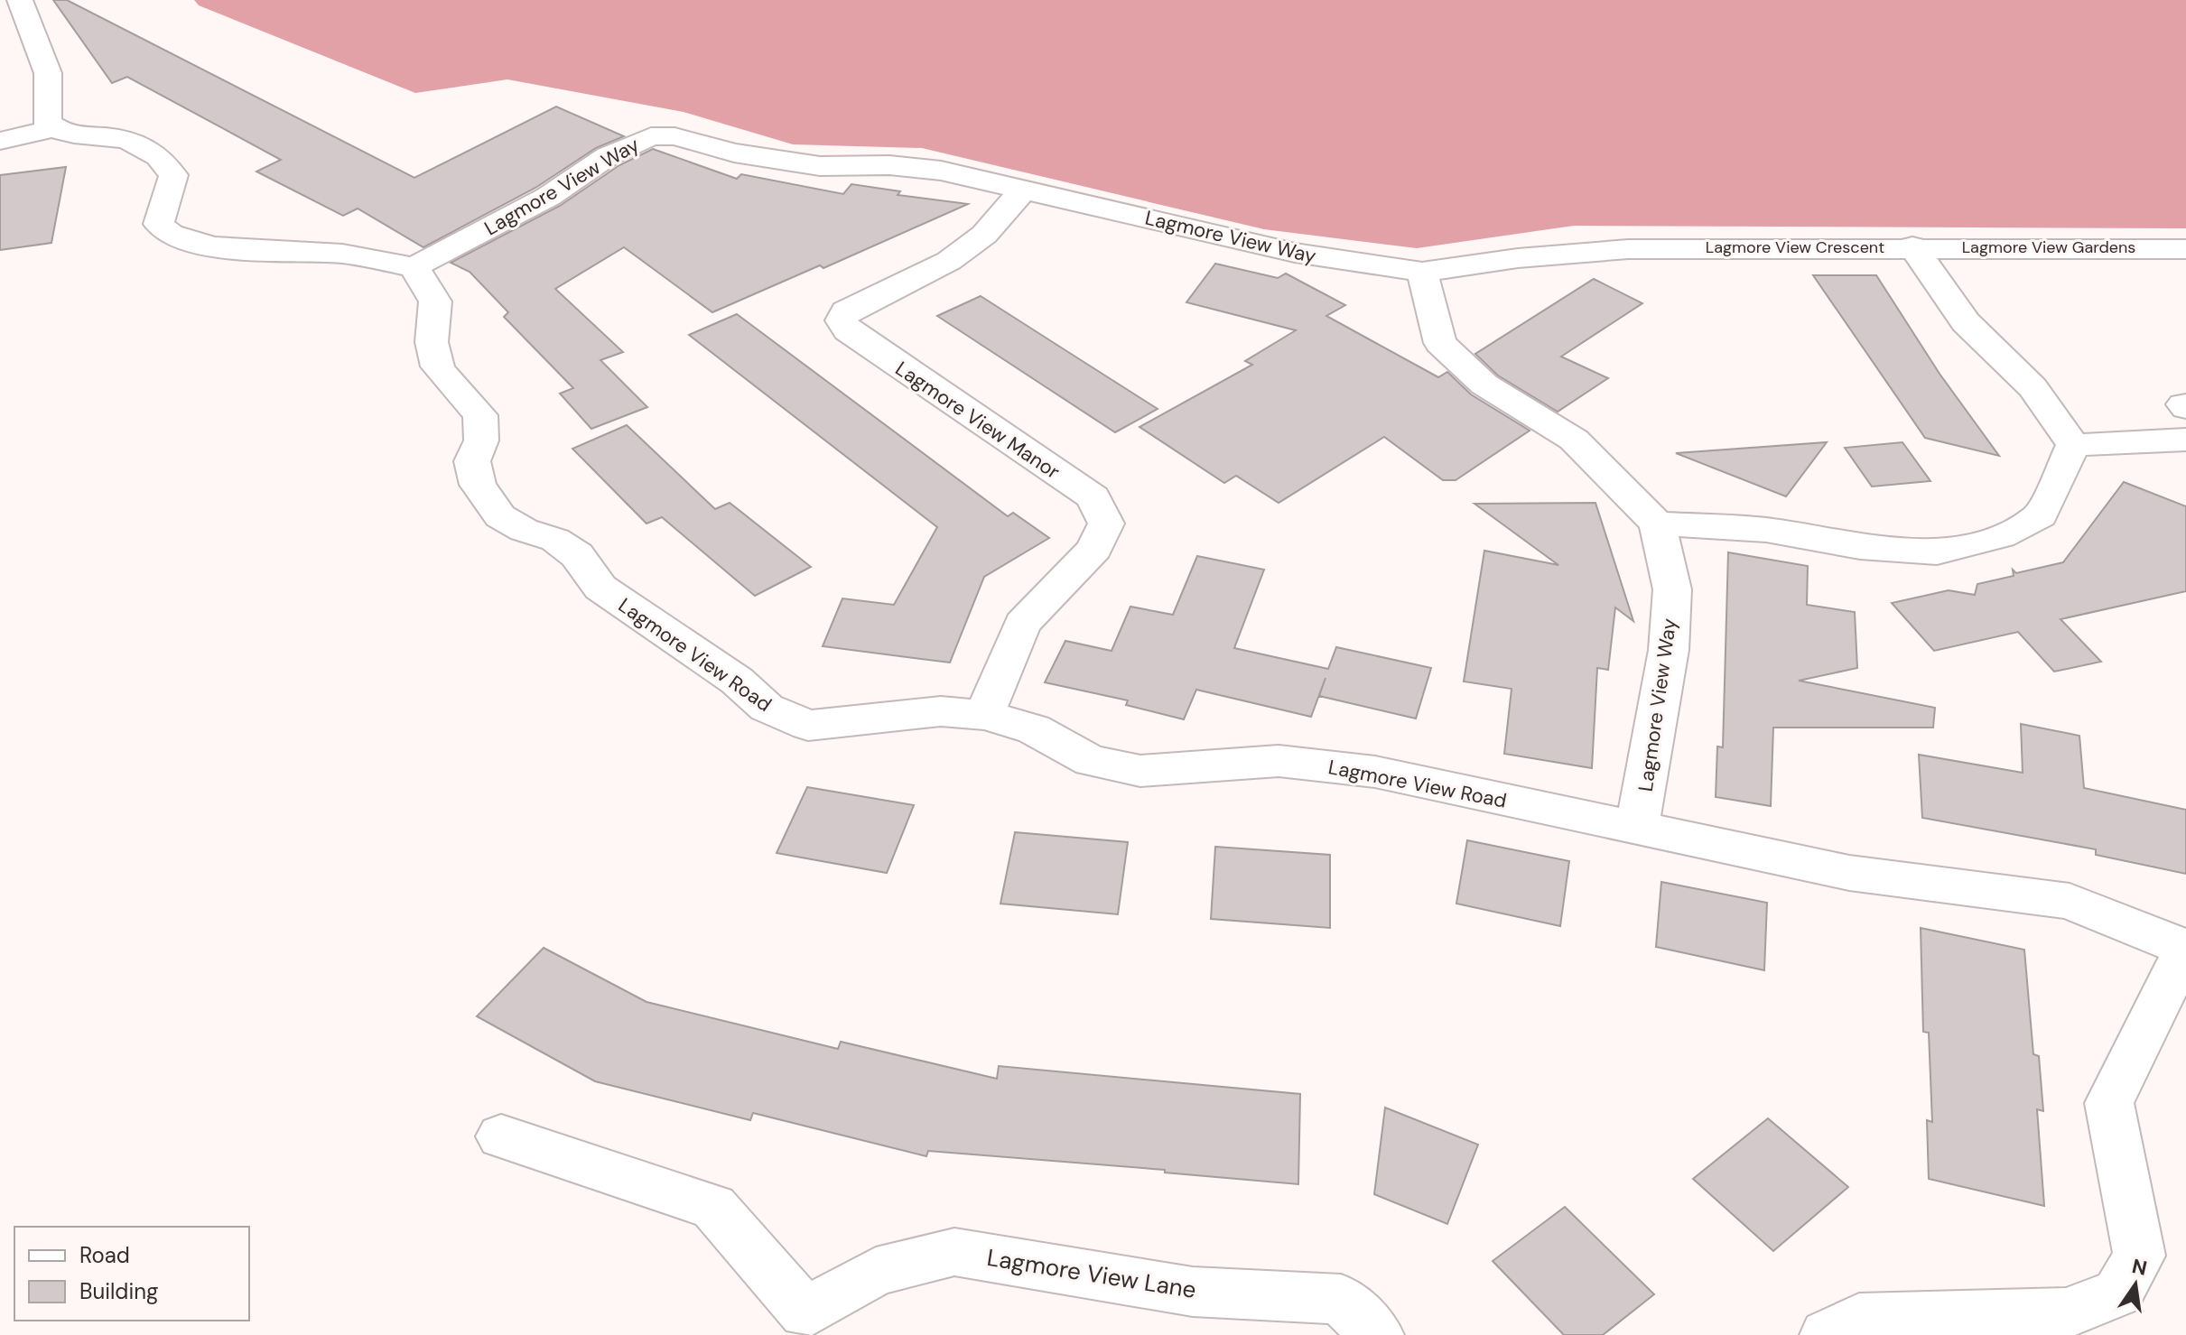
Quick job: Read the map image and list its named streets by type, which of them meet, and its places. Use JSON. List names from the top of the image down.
{
  "streets": {
    "street": [
      "Lagmore View Way",
      "Lagmore View Crescent",
      "Lagmore View Gardens",
      "Lagmore View Manor",
      "Lagmore View Road",
      "Lagmore View Lane"
    ]
  },
  "crossings": [
    ["Lagmore View Way", "Lagmore View Crescent"],
    ["Lagmore View Way", "Lagmore View Manor"],
    ["Lagmore View Way", "Lagmore View Road"],
    ["Lagmore View Crescent", "Lagmore View Gardens"],
    ["Lagmore View Manor", "Lagmore View Road"]
  ],
  "legend": ["Road", "Building"],
  "north": "top"
}
